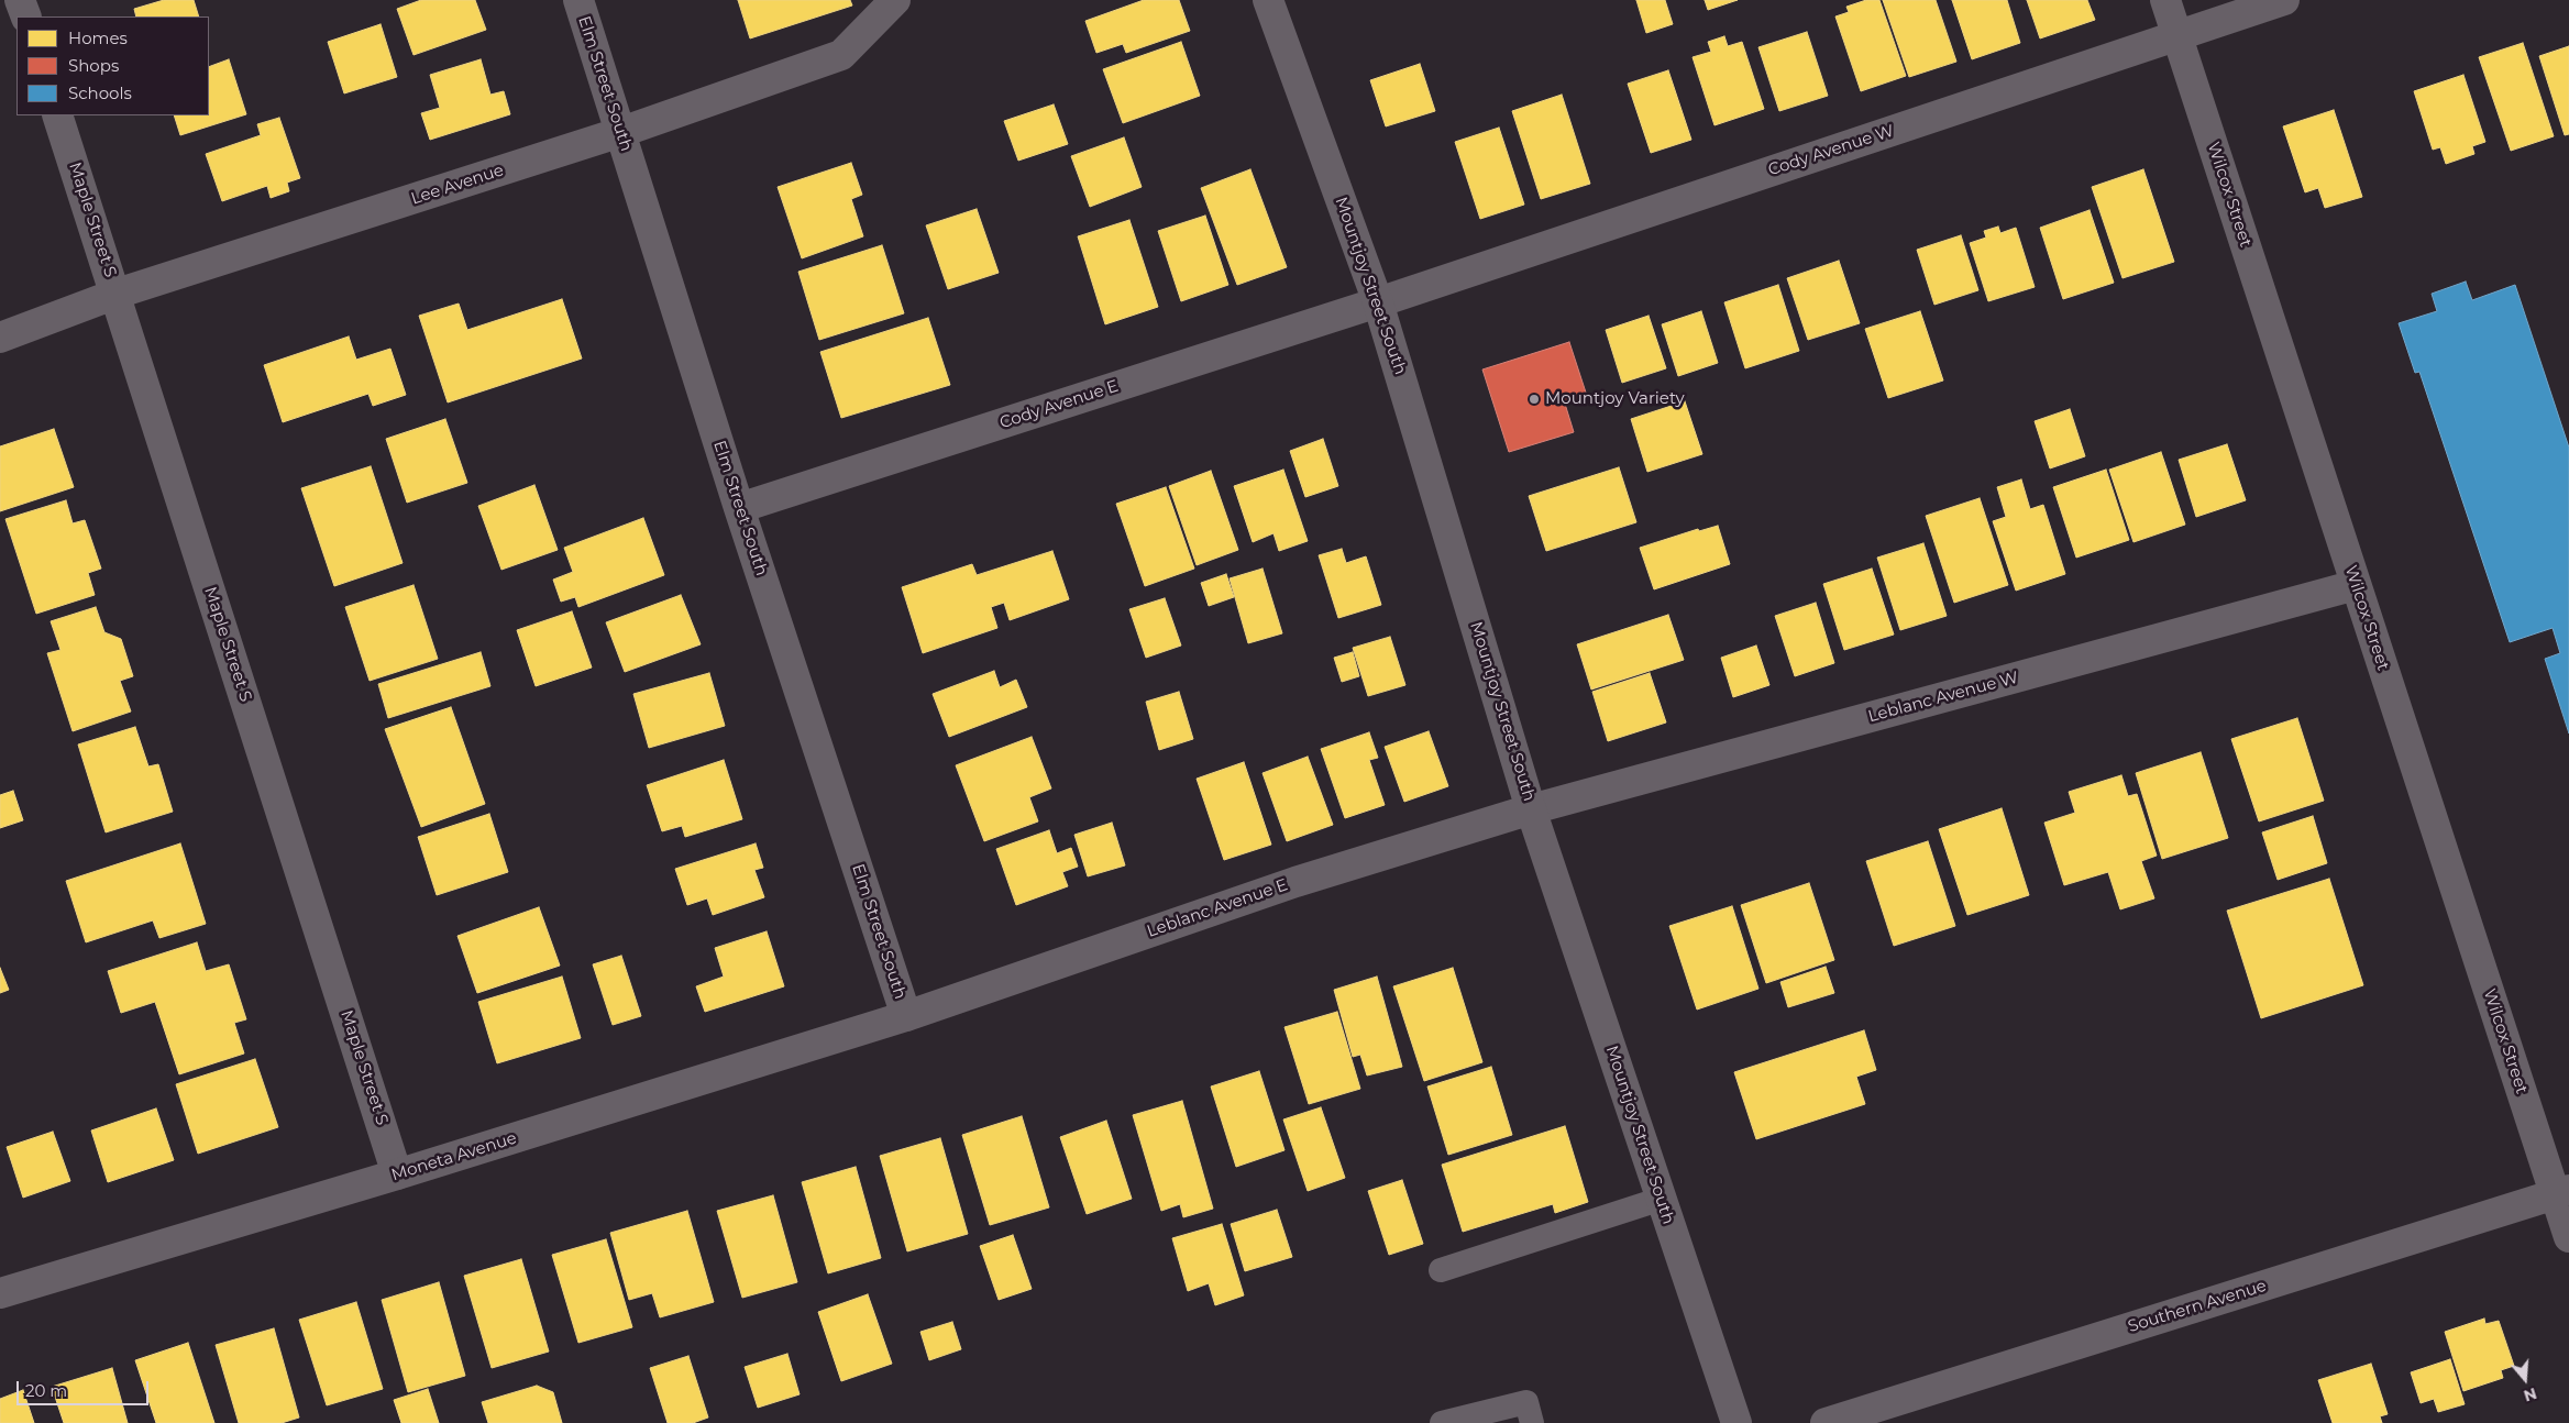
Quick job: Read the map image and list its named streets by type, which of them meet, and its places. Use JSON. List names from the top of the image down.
{
  "streets": {
    "street": [
      "Elm Street South",
      "Cody Avenue W",
      "Lee Avenue",
      "Wilcox Street",
      "Maple Street S",
      "Mountjoy Street South",
      "Cody Avenue E",
      "Leblanc Avenue W",
      "Leblanc Avenue E",
      "Moneta Avenue",
      "Southern Avenue"
    ]
  },
  "crossings": [
    ["Elm Street South", "Lee Avenue"],
    ["Elm Street South", "Cody Avenue E"],
    ["Elm Street South", "Leblanc Avenue E"],
    ["Elm Street South", "Moneta Avenue"],
    ["Cody Avenue W", "Wilcox Street"],
    ["Cody Avenue W", "Mountjoy Street South"],
    ["Cody Avenue W", "Cody Avenue E"],
    ["Lee Avenue", "Maple Street S"],
    ["Wilcox Street", "Leblanc Avenue W"],
    ["Wilcox Street", "Southern Avenue"],
    ["Maple Street S", "Moneta Avenue"],
    ["Mountjoy Street South", "Cody Avenue E"],
    ["Mountjoy Street South", "Leblanc Avenue W"],
    ["Mountjoy Street South", "Leblanc Avenue E"],
    ["Leblanc Avenue W", "Leblanc Avenue E"],
    ["Leblanc Avenue E", "Moneta Avenue"]
  ],
  "places": ["Mountjoy Variety"],
  "legend": ["Homes", "Shops", "Schools"],
  "scale_bar": "20 m",
  "north": "bottom"
}
